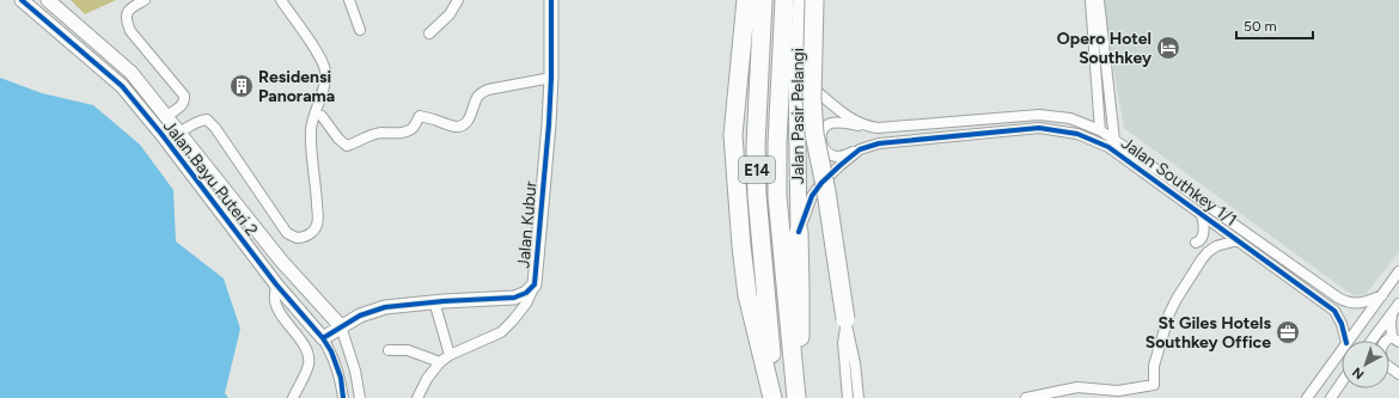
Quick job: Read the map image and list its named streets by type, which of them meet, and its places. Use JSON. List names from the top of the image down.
{
  "streets": {
    "highway": ["E14"],
    "main road": ["Jalan Pasir Pelangi"],
    "street": ["Jalan Bayu Puteri 2", "Jalan Southkey 1/1", "Jalan Kubur"]
  },
  "crossings": [
    ["Jalan Pasir Pelangi", "Jalan Southkey 1/1"],
    ["Jalan Bayu Puteri 2", "Jalan Kubur"]
  ],
  "places": {
    "hotel": ["Opero Hotel Southkey"],
    "building": ["Residensi Panorama"],
    "office": ["St Giles Hotels Southkey Office"]
  },
  "scale_bar": "50 m",
  "north": "bottom left"
}
